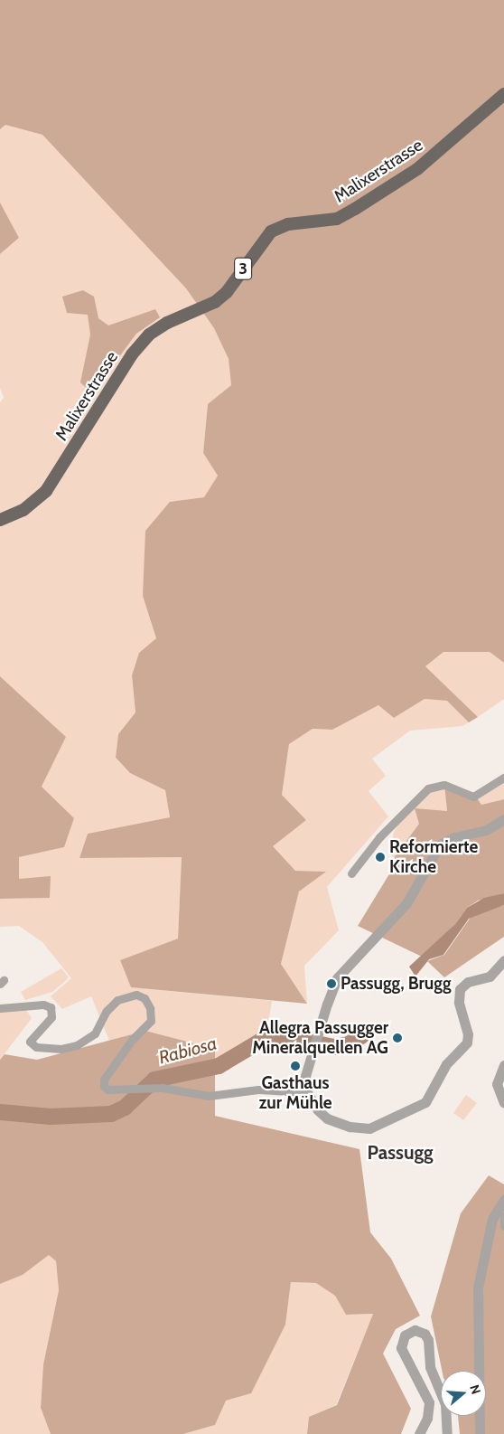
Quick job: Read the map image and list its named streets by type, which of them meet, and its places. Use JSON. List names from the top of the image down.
{
  "streets": {
    "main road": ["Malixerstrasse", "3"]
  },
  "districts": ["Passugg"],
  "water": ["Rabiosa"],
  "places": [
    "Reformierte Kirche",
    "Passugg, Brugg",
    "Allegra Passugger Mineralquellen AG",
    "Gasthaus zur Mühle"
  ],
  "north": "right"
}
